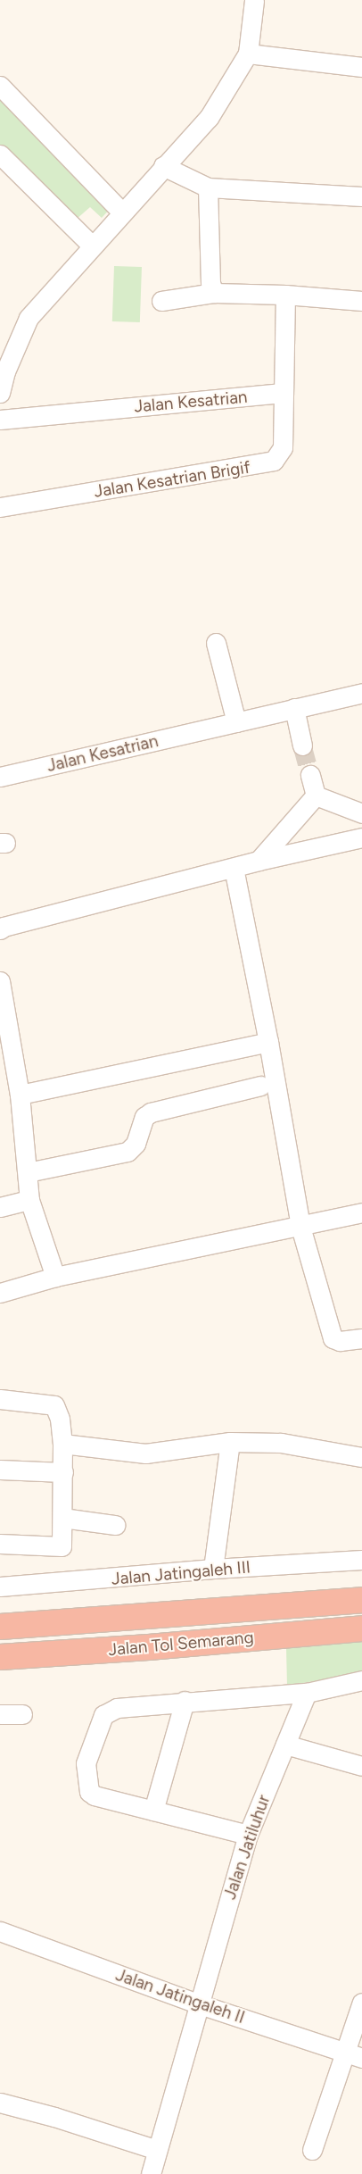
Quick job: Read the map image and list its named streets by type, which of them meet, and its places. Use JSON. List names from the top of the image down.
{
  "streets": {
    "highway": ["Jalan Tol Semarang"],
    "street": [
      "Jalan Kesatrian",
      "Jalan Kesatrian Brigif",
      "Jalan Jatingaleh III",
      "Jalan Jatiluhur",
      "Jalan Jatingaleh II"
    ]
  },
  "crossings": [
    ["Jalan Kesatrian", "Jalan Kesatrian Brigif"],
    ["Jalan Jatiluhur", "Jalan Jatingaleh II"]
  ]
}
